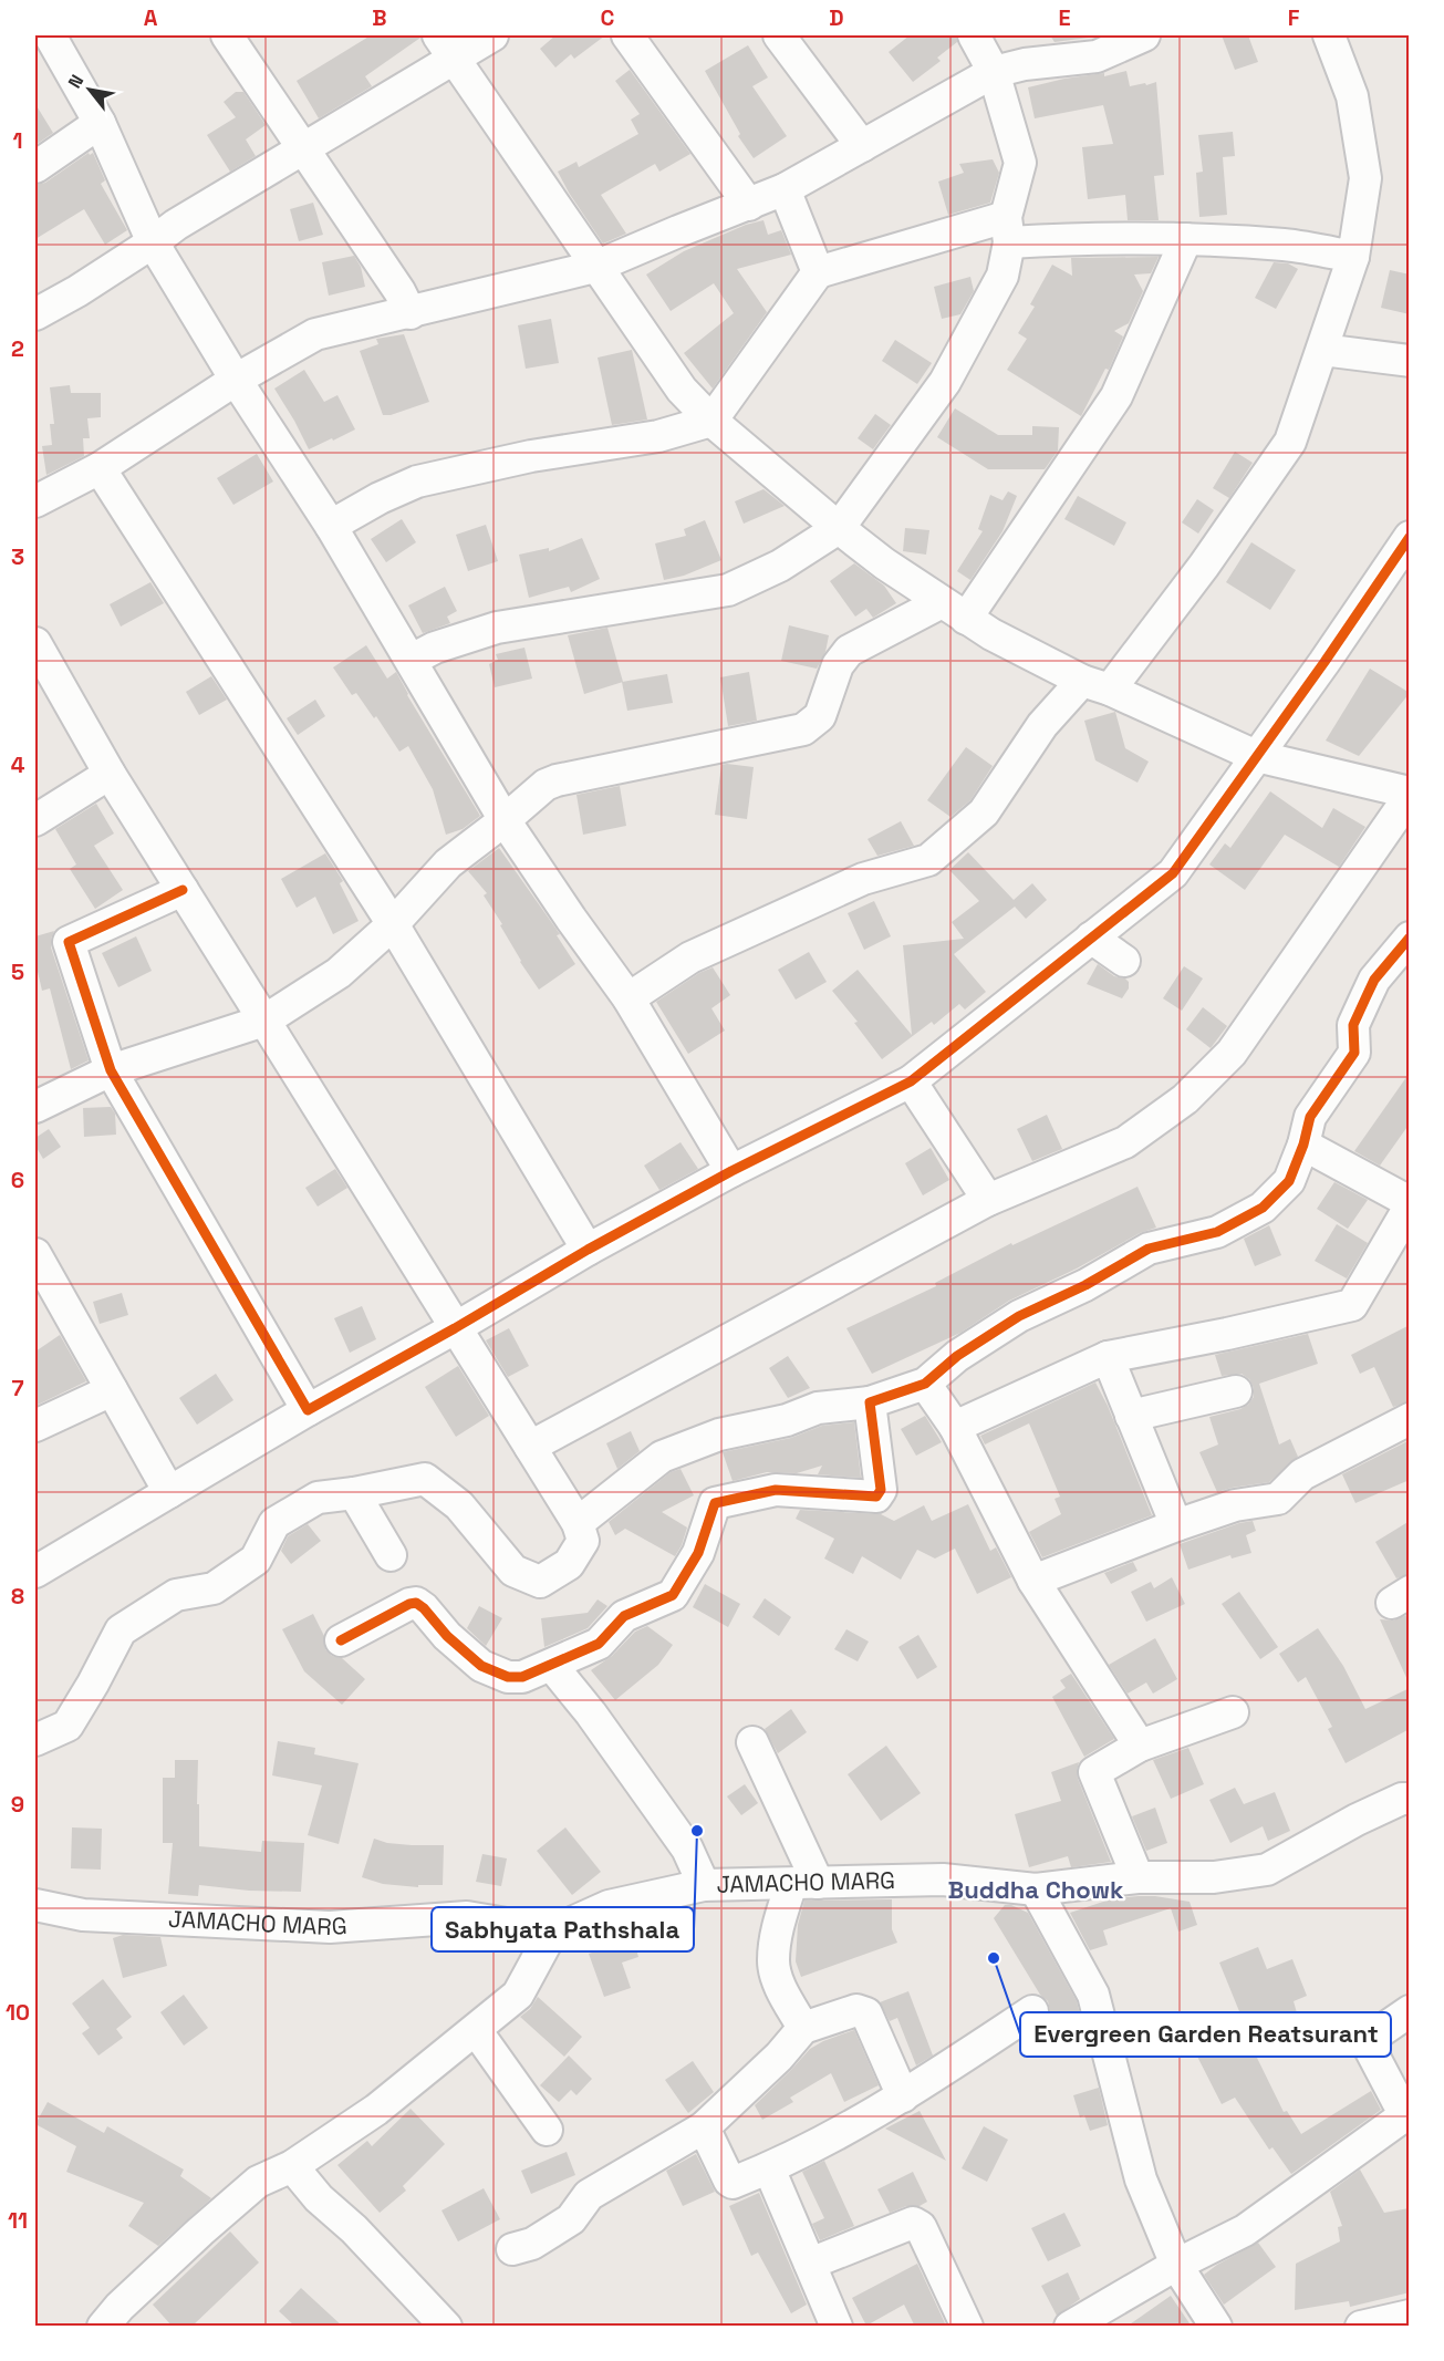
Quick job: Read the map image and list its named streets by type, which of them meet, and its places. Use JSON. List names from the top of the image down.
{
  "streets": {
    "street": ["JAMACHO MARG"]
  },
  "districts": ["Buddha Chowk"],
  "places": ["Sabhyata Pathshala", "Evergreen Garden Reatsurant"],
  "north": "top left",
  "grid": {
    "columns": [
      "A",
      "B",
      "C",
      "D",
      "E",
      "F"
    ],
    "rows": [
      "1",
      "2",
      "3",
      "4",
      "5",
      "6",
      "7",
      "8",
      "9",
      "10",
      "11"
    ]
  }
}
